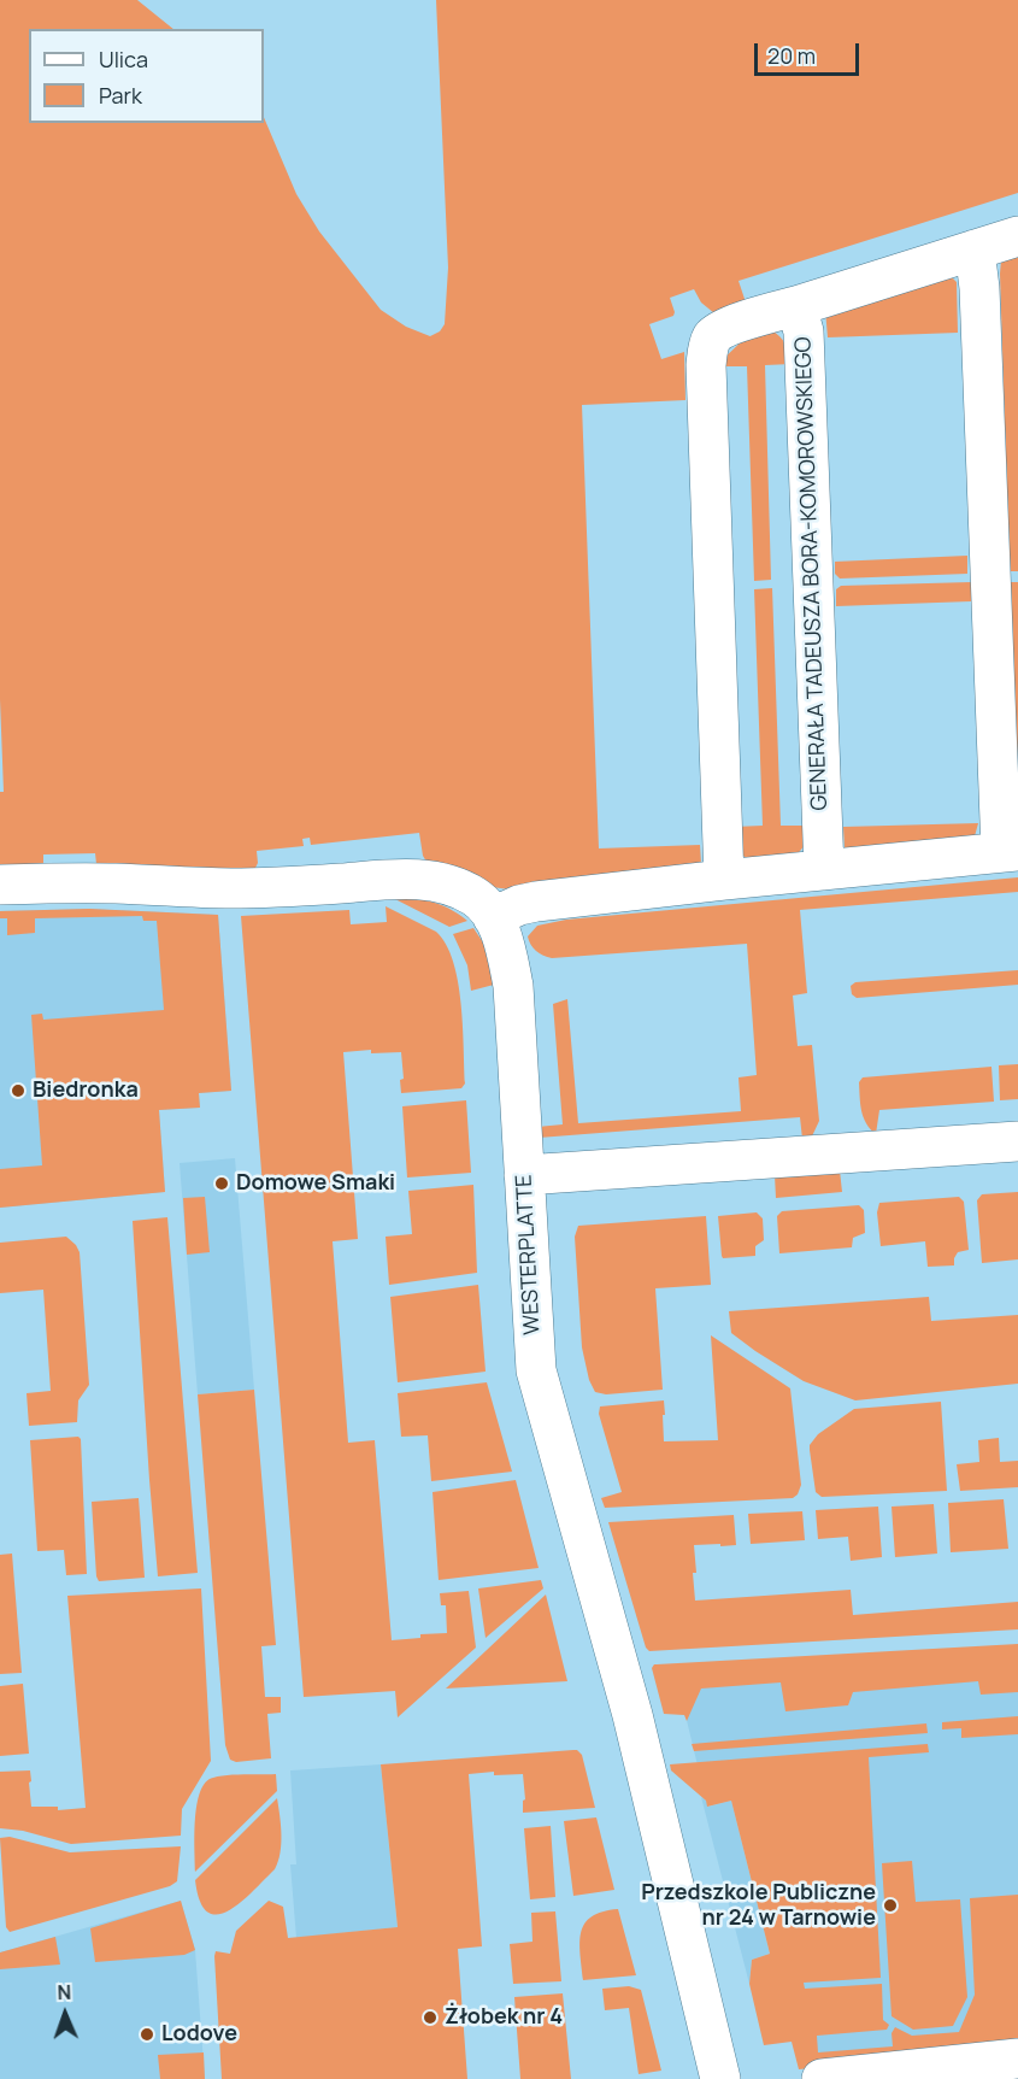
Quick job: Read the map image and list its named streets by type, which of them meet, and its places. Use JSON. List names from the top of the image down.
{
  "streets": {
    "street": ["GENERAŁA TADEUSZA BORA-KOMOROWSKIEGO", "WESTERPLATTE"]
  },
  "places": [
    "Biedronka",
    "Domowe Smaki",
    "Przedszkole Publiczne nr 24 w Tarnowie",
    "Żłobek nr 4",
    "Lodove"
  ],
  "legend": ["Ulica", "Park"],
  "scale_bar": "20 m",
  "north": "top"
}
